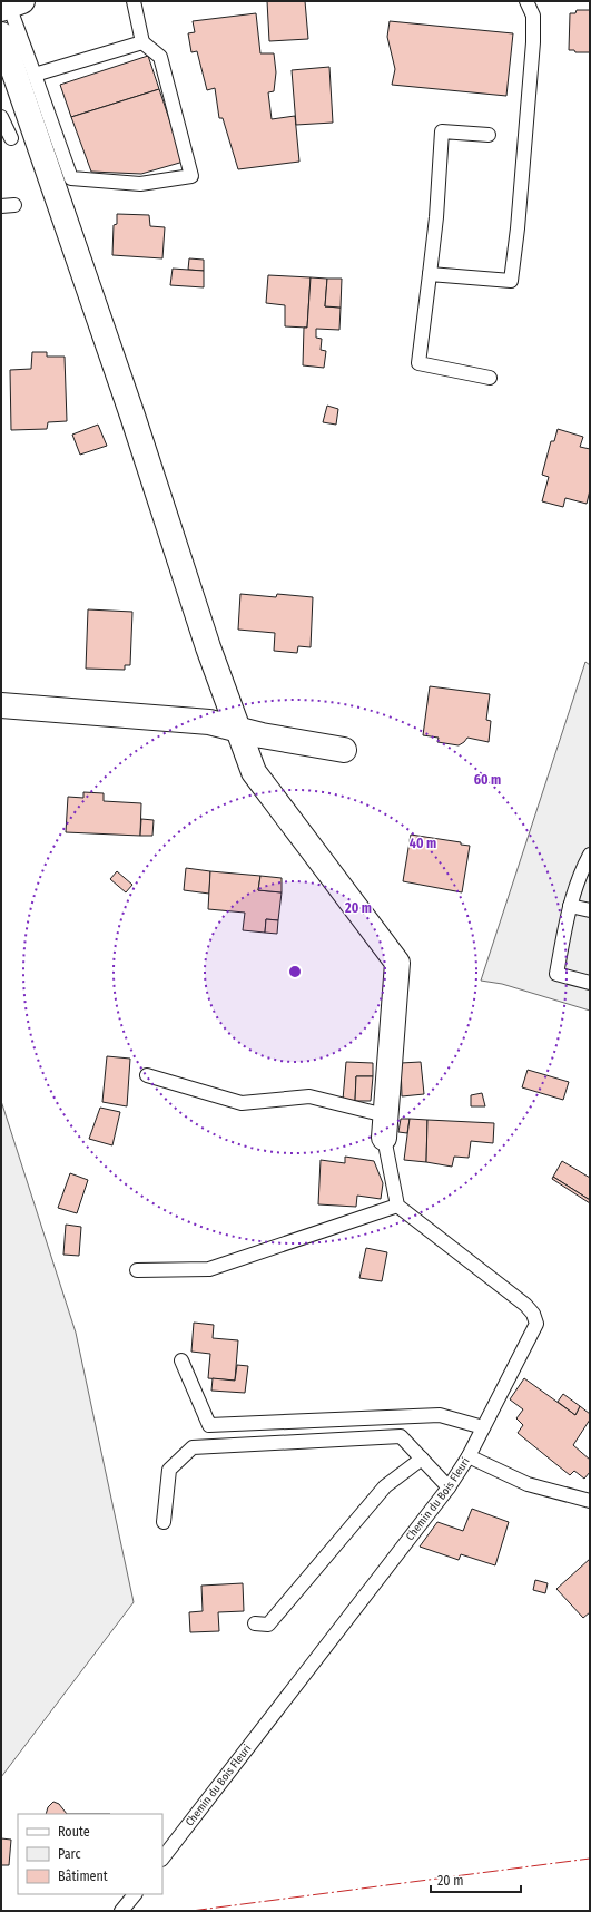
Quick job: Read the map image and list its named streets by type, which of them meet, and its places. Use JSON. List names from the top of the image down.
{
  "streets": {
    "lane": ["Chemin du Bois Fleuri"]
  },
  "legend": ["Route", "Parc", "Bâtiment"],
  "scale_bar": "20 m",
  "rings": ["60 m", "40 m", "20 m"]
}
